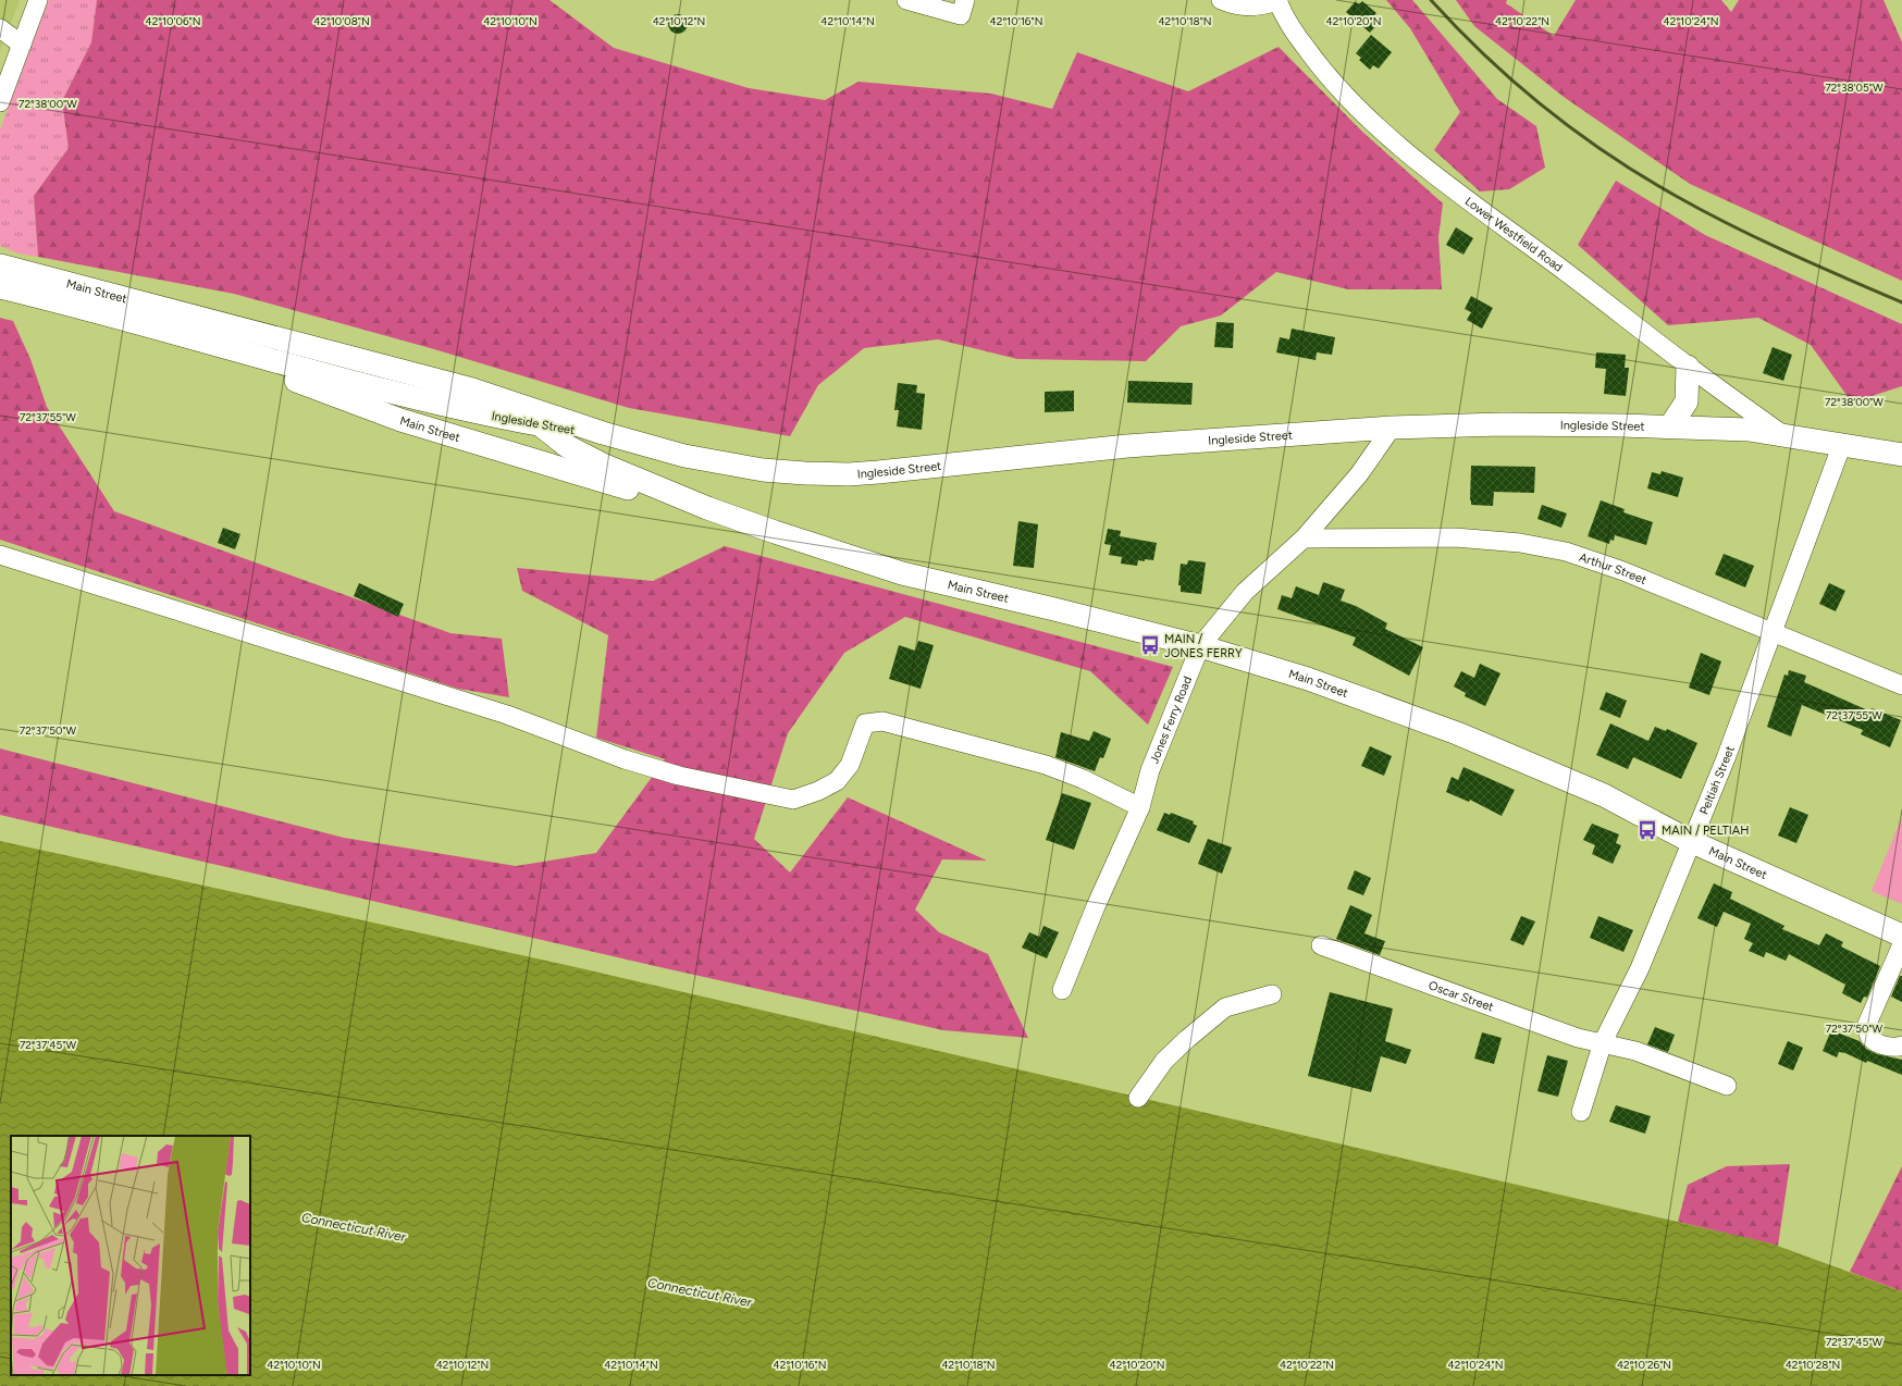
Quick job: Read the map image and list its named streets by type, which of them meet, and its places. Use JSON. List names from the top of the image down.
{
  "streets": {
    "main road": ["Main Street", "Ingleside Street"],
    "street": [
      "Lower Westfield Road",
      "Arthur Street",
      "Jones Ferry Road",
      "Peltiah Street",
      "Oscar Street"
    ]
  },
  "crossings": [
    ["Lower Westfield Road", "Ingleside Street"],
    ["Main Street", "Ingleside Street"],
    ["Main Street", "Jones Ferry Road"],
    ["Main Street", "Peltiah Street"],
    ["Ingleside Street", "Jones Ferry Road"],
    ["Ingleside Street", "Peltiah Street"],
    ["Arthur Street", "Jones Ferry Road"],
    ["Arthur Street", "Peltiah Street"],
    ["Peltiah Street", "Oscar Street"]
  ],
  "water": ["Connecticut River"],
  "places": {
    "bus stop": ["MAIN / JONES FERRY", "MAIN / PELTIAH"]
  },
  "coordinates": [
    "42°10'06\"N",
    "42°10'08\"N",
    "42°10'10\"N",
    "42°10'12\"N",
    "42°10'14\"N",
    "42°10'16\"N",
    "42°10'18\"N",
    "42°10'20\"N",
    "42°10'22\"N",
    "42°10'24\"N",
    "72°38'05\"W",
    "72°38'00\"W",
    "72°37'55\"W",
    "72°37'50\"W",
    "72°37'45\"W",
    "42°10'26\"N",
    "42°10'28\"N"
  ]
}
